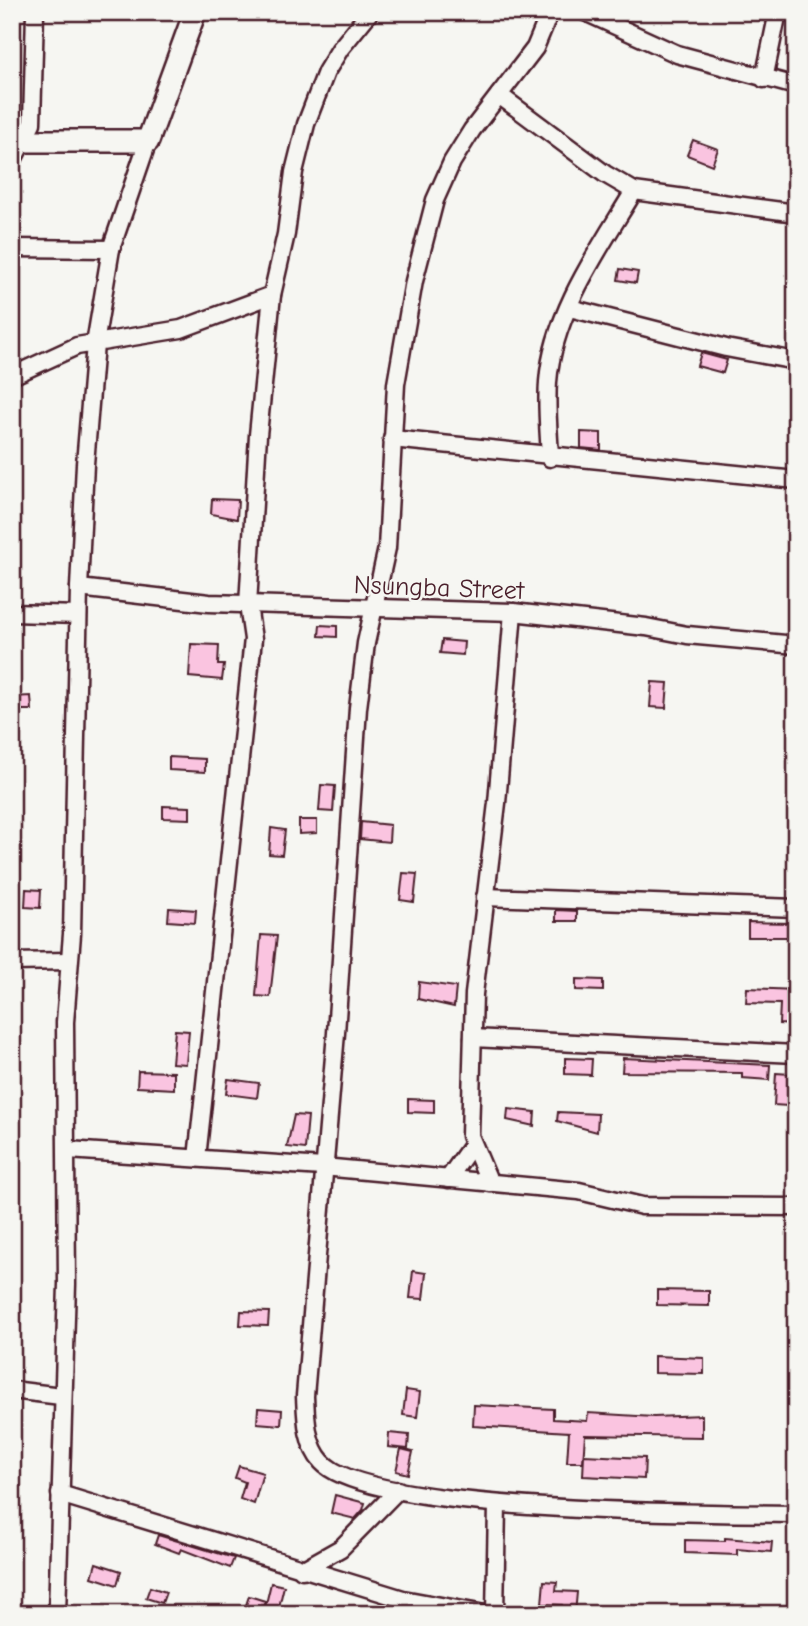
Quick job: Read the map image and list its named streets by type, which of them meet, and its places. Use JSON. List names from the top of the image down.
{
  "streets": {
    "street": ["Nsungba Street"]
  }
}
